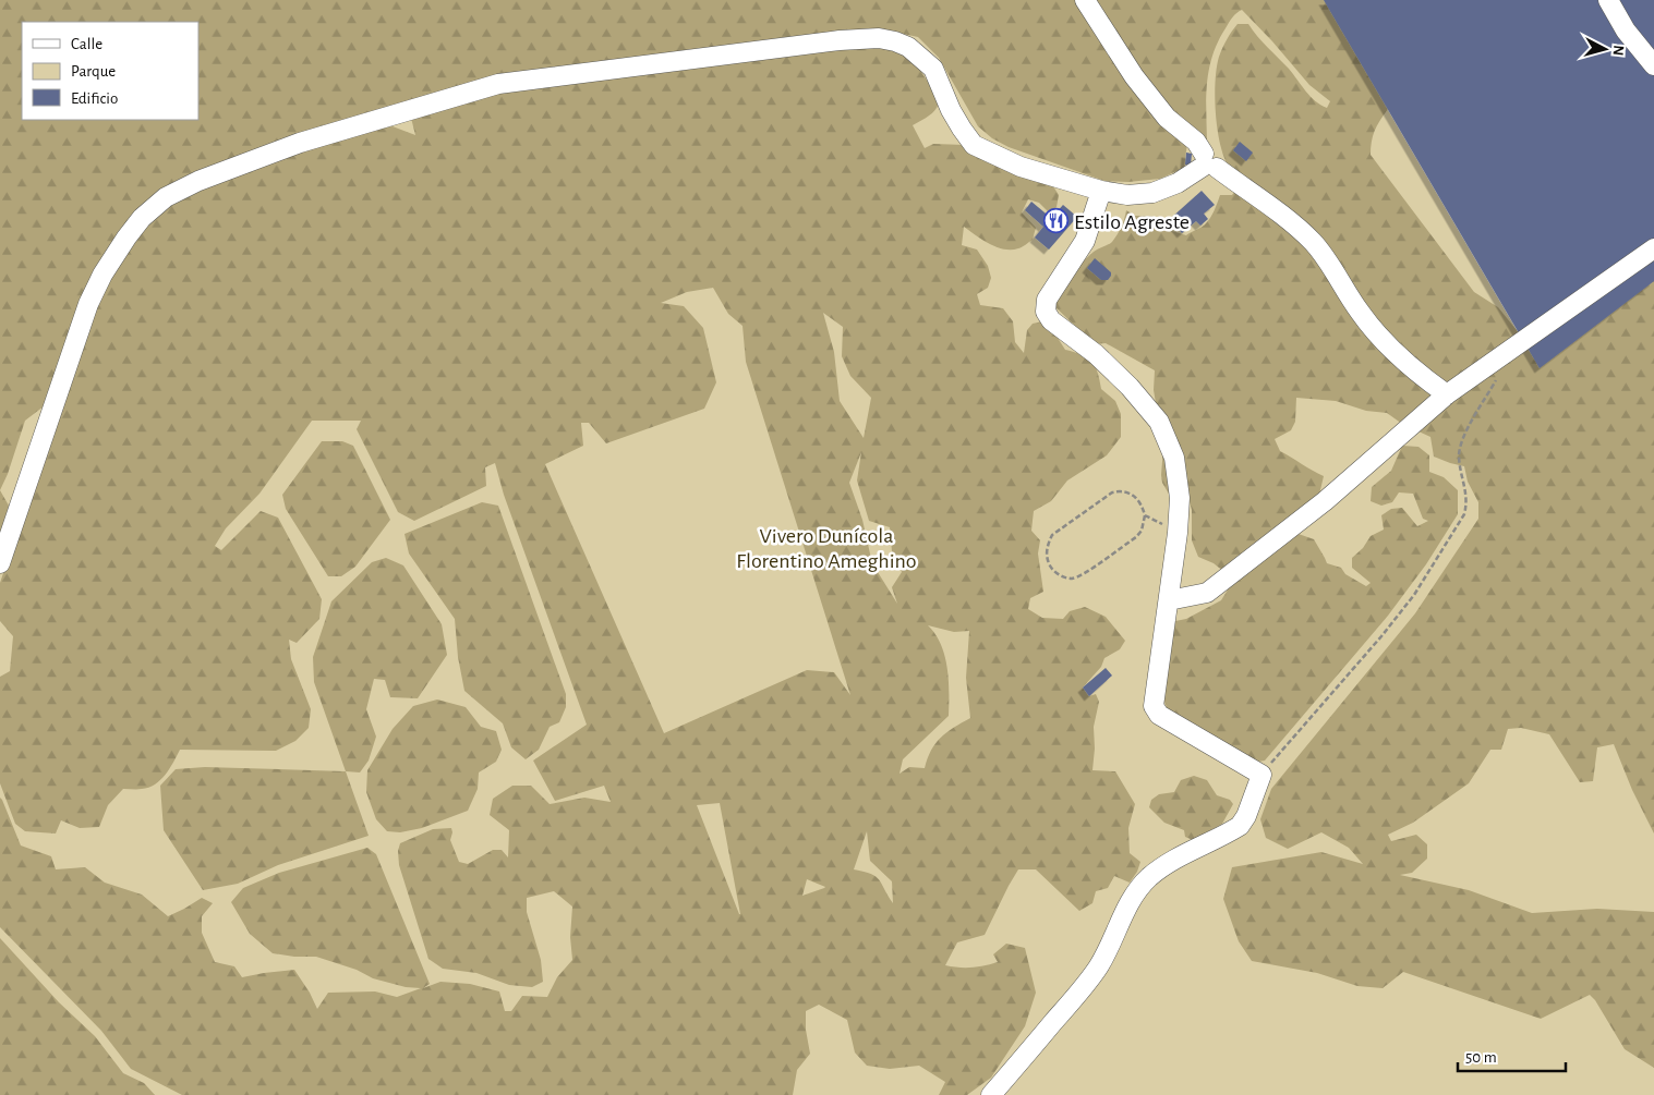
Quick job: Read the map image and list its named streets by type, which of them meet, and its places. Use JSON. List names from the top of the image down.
{
  "parks": ["Vivero Dunícola Florentino Ameghino"],
  "places": {
    "restaurant": ["Estilo Agreste"]
  },
  "legend": ["Calle", "Parque", "Edificio"],
  "scale_bar": "50 m",
  "north": "right"
}
